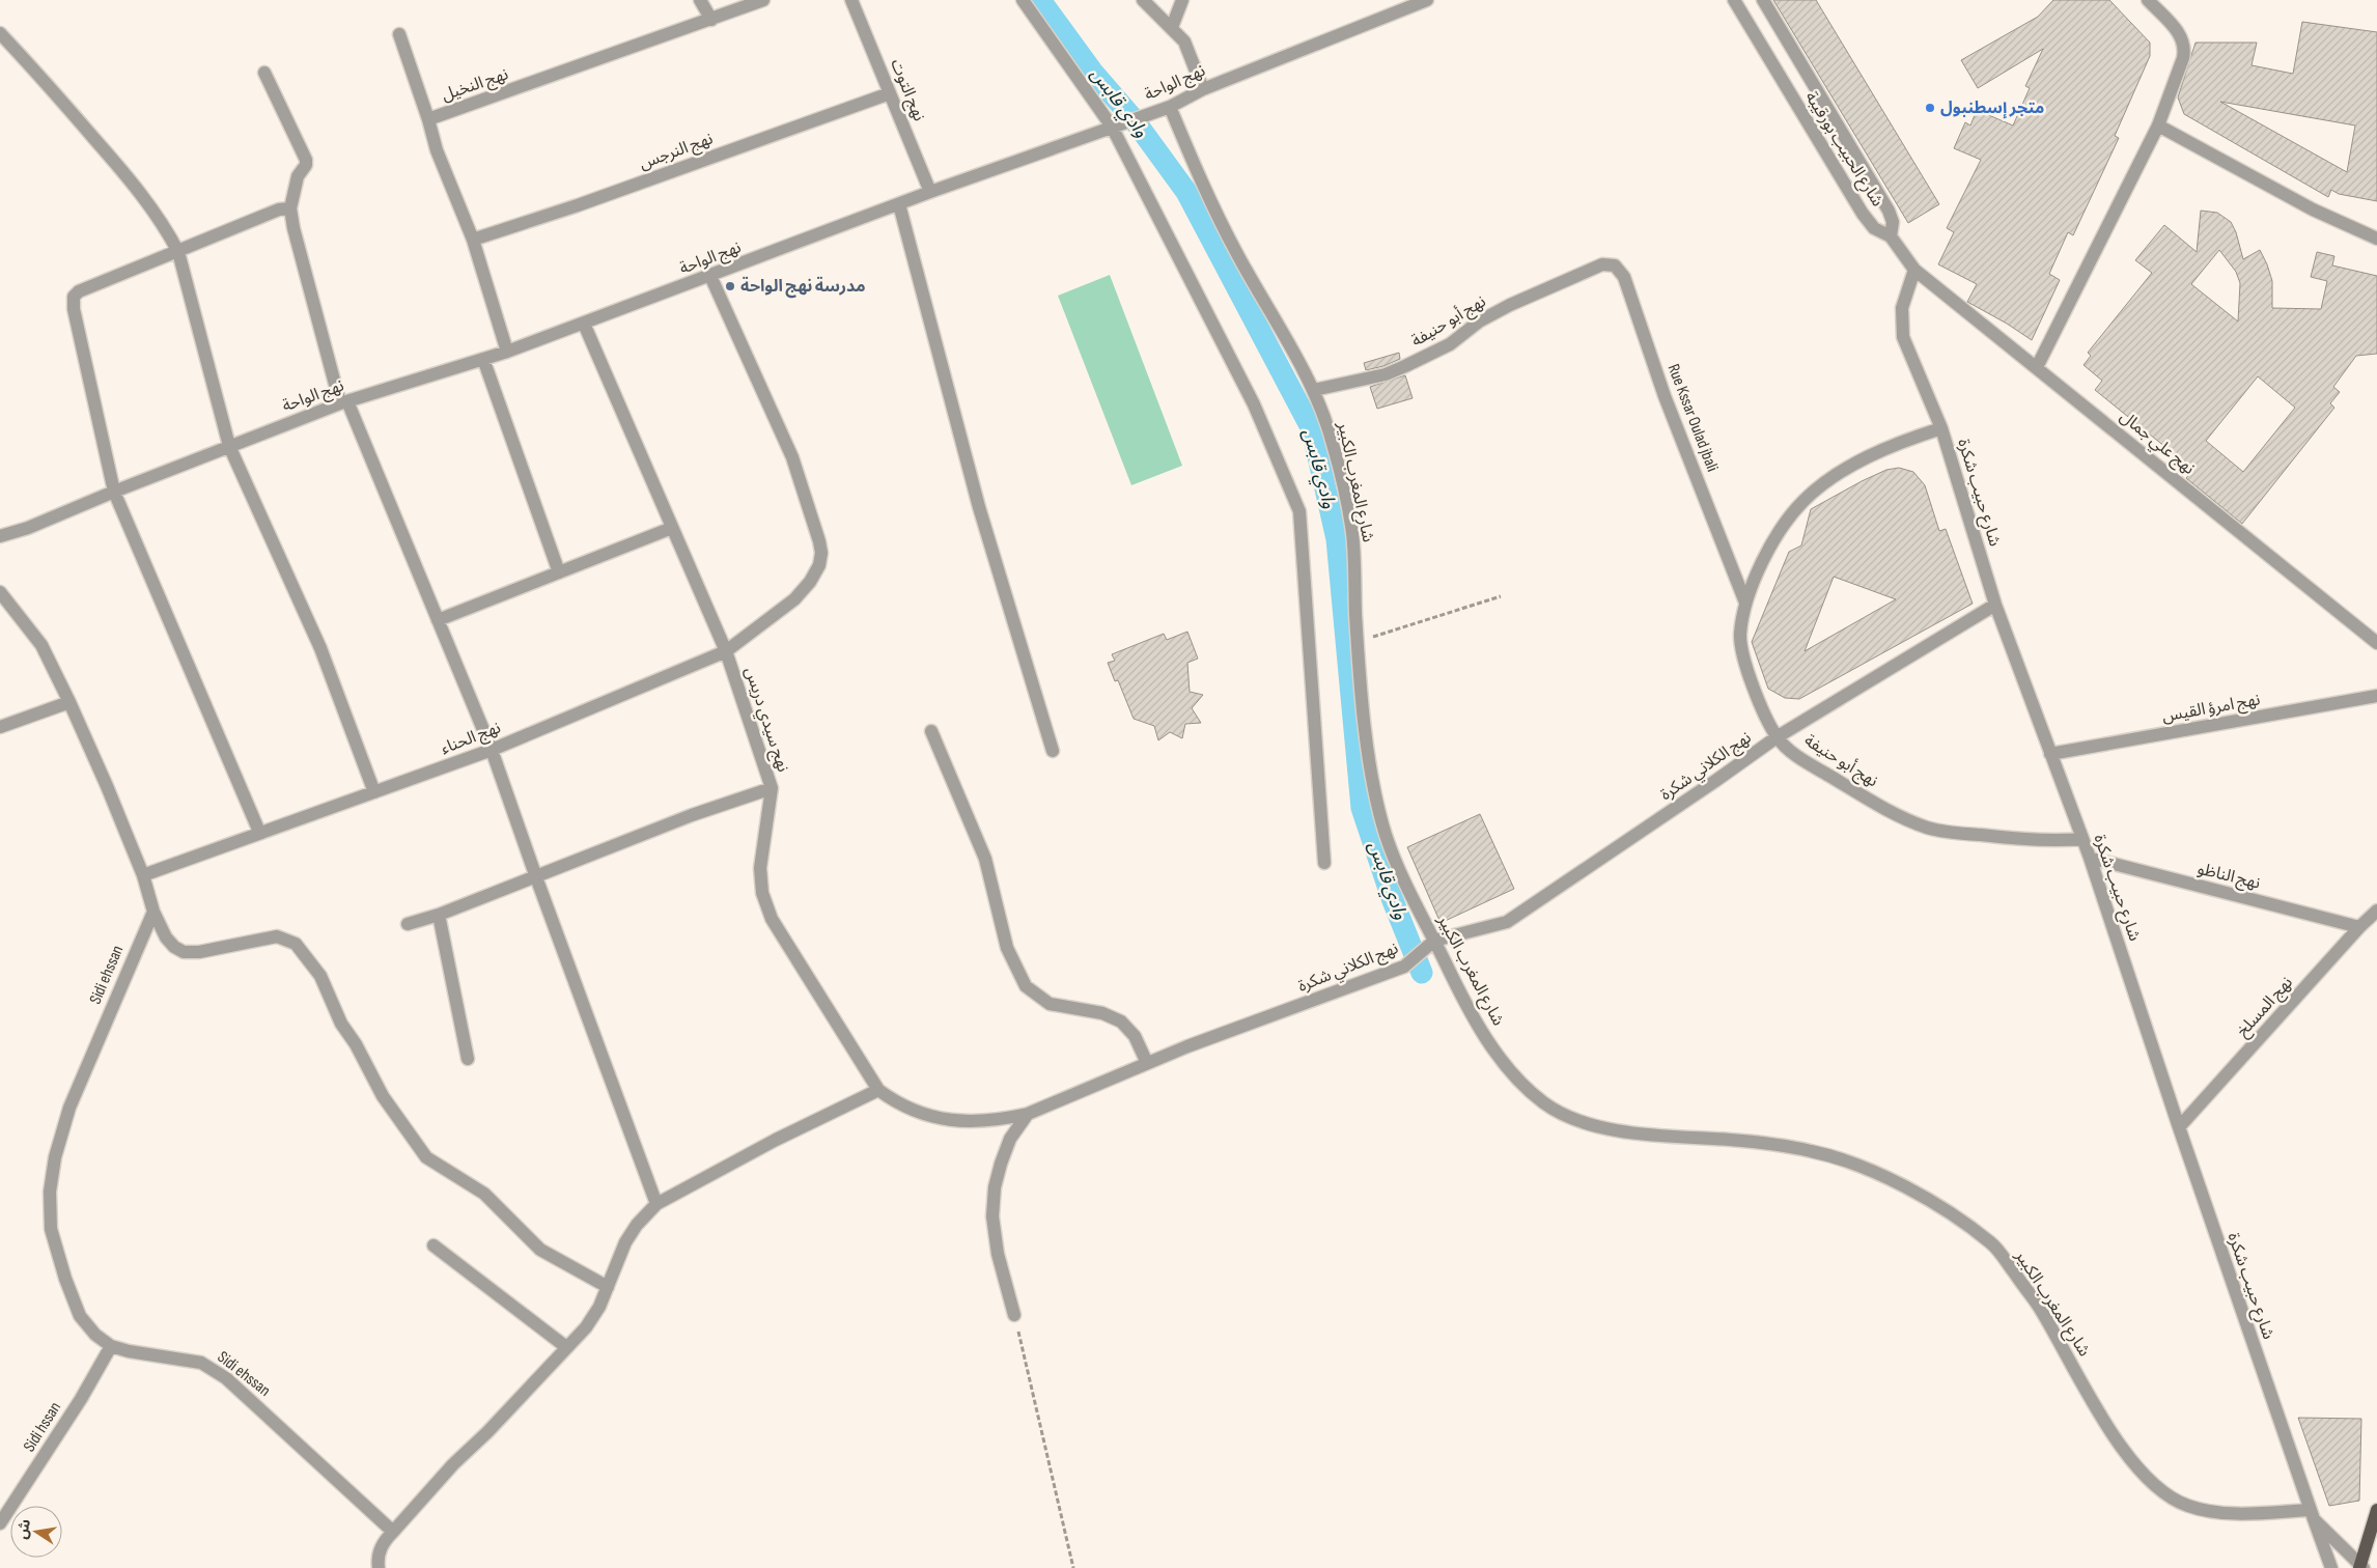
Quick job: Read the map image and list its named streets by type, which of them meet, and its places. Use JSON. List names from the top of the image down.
{
  "streets": {
    "street": [
      "نهج الواحة",
      "نهج النخيل",
      "نهج التوت",
      "شارع الحبيب بورقيبة",
      "نهج النرجس",
      "نهج أبو حنيفة",
      "Rue Kssar Oulad jbali",
      "نهج علي جمال",
      "شارع المغرب الكبير",
      "شارع حبيب شكرة",
      "نهج امرؤ القيس",
      "نهج سيدي دريس",
      "نهج الحناء",
      "نهج الكلاني شكرة",
      "نهج الناظو",
      "Sidi ehssan",
      "نهج المسلخ",
      "Sidi hssan"
    ]
  },
  "crossings": [
    ["نهج الواحة", "نهج النخيل"],
    ["نهج الواحة", "نهج التوت"],
    ["نهج الواحة", "شارع المغرب الكبير"],
    ["نهج الواحة", "نهج سيدي دريس"],
    ["نهج الواحة", "نهج الحناء"],
    ["نهج النخيل", "نهج النرجس"],
    ["نهج التوت", "نهج النرجس"],
    ["شارع الحبيب بورقيبة", "نهج علي جمال"],
    ["نهج أبو حنيفة", "Rue Kssar Oulad jbali"],
    ["نهج أبو حنيفة", "شارع المغرب الكبير"],
    ["نهج أبو حنيفة", "شارع حبيب شكرة"],
    ["نهج أبو حنيفة", "نهج الكلاني شكرة"],
    ["نهج علي جمال", "شارع حبيب شكرة"],
    ["شارع المغرب الكبير", "شارع حبيب شكرة"],
    ["شارع المغرب الكبير", "نهج الكلاني شكرة"],
    ["شارع حبيب شكرة", "نهج امرؤ القيس"],
    ["شارع حبيب شكرة", "نهج الكلاني شكرة"],
    ["شارع حبيب شكرة", "نهج الناظو"],
    ["شارع حبيب شكرة", "نهج المسلخ"],
    ["نهج سيدي دريس", "نهج الحناء"],
    ["نهج سيدي دريس", "نهج الكلاني شكرة"],
    ["نهج الناظو", "نهج المسلخ"],
    ["Sidi ehssan", "Sidi hssan"]
  ],
  "water": ["وادي قابس"],
  "places": ["متجر إسطنبول", "مدرسة نهج الواحة"],
  "north": "left"
}
